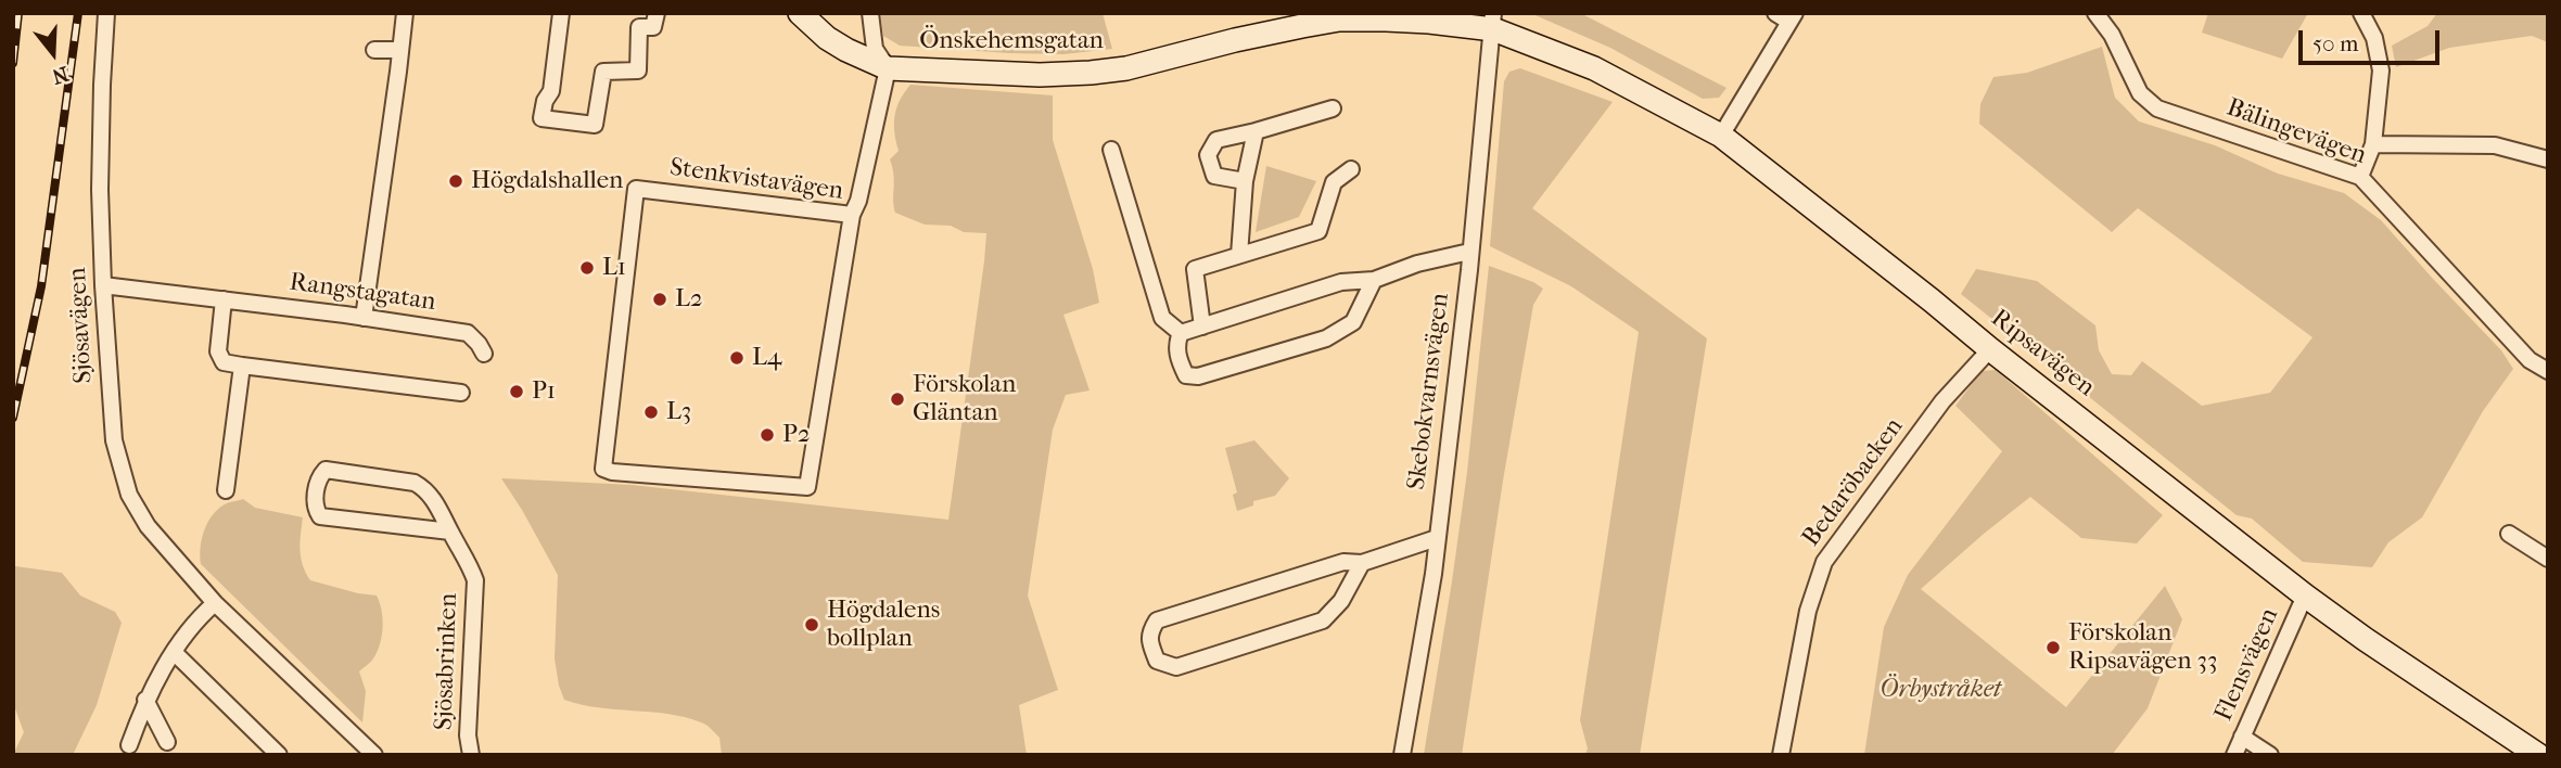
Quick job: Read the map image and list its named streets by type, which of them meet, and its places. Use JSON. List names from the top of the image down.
{
  "streets": {
    "street": [
      "Önskehemsgatan",
      "Bälingevägen",
      "Stenkvistavägen",
      "Rangstagatan",
      "Sjösavägen",
      "Ripsavägen",
      "Skebokvarnsvägen",
      "Bedaröbacken",
      "Sjösabrinken",
      "Flensvägen"
    ]
  },
  "crossings": [
    ["Önskehemsgatan", "Stenkvistavägen"],
    ["Önskehemsgatan", "Ripsavägen"],
    ["Önskehemsgatan", "Skebokvarnsvägen"],
    ["Rangstagatan", "Sjösavägen"],
    ["Ripsavägen", "Skebokvarnsvägen"],
    ["Ripsavägen", "Bedaröbacken"],
    ["Ripsavägen", "Flensvägen"]
  ],
  "parks": ["Örbystråket"],
  "places": [
    "Högdalshallen",
    "L1",
    "L2",
    "L4",
    "P1",
    "Förskolan Gläntan",
    "L3",
    "P2",
    "Högdalens bollplan",
    "Förskolan Ripsavägen 33"
  ],
  "scale_bar": "50 m",
  "north": "bottom"
}
